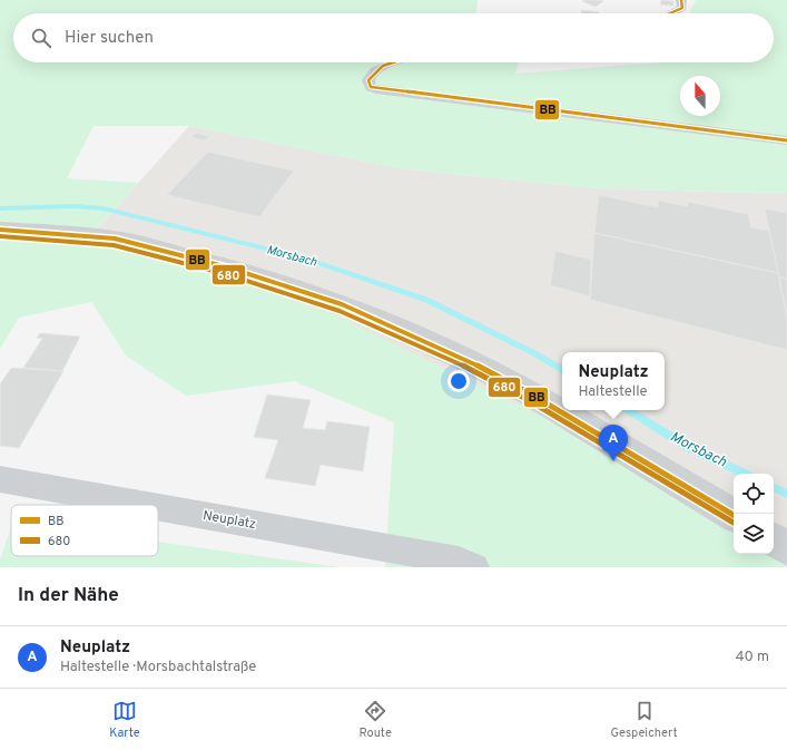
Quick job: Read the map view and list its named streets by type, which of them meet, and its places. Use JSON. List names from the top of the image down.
{
  "streets": {
    "street": ["Neuplatz"]
  },
  "water": ["Morsbach"],
  "lines": ["transit line BB", "transit line 680"],
  "legend": ["BB", "680"],
  "north": "top",
  "page": {
    "search": "Hier suchen",
    "popup": ["Neuplatz", "Haltestelle"],
    "pins": "A",
    "heading": "In der Nähe",
    "list": [
      {
        "mark": "A",
        "name": "Neuplatz",
        "note": "Haltestelle · Morsbachtalstraße",
        "value": "40 m"
      }
    ],
    "nav": ["Karte", "Route", "Gespeichert"]
  }
}
